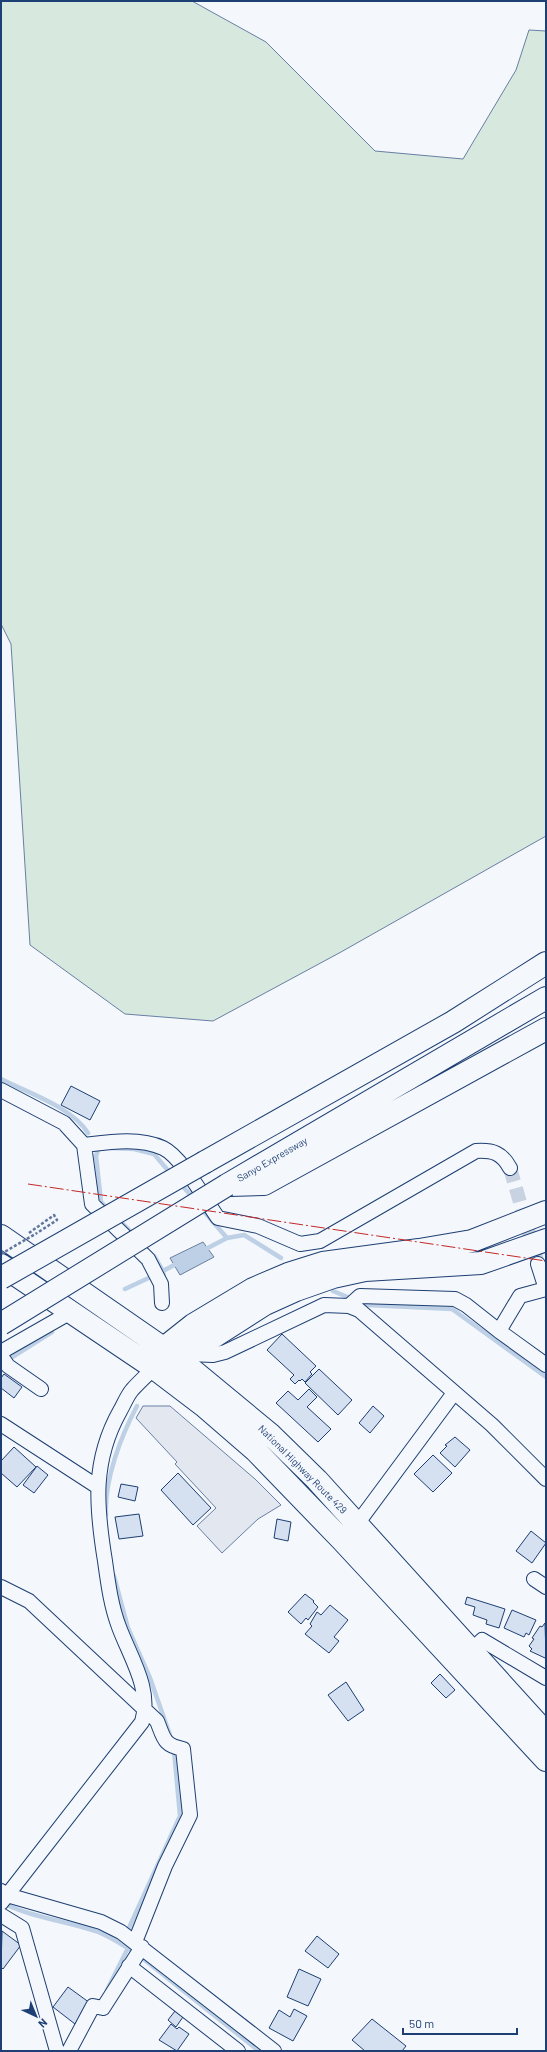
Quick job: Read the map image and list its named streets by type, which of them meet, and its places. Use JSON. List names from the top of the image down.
{
  "streets": {
    "highway": ["Sanyo Expressway", "National Highway Route 429"]
  },
  "scale_bar": "50 m",
  "north": "bottom right"
}
